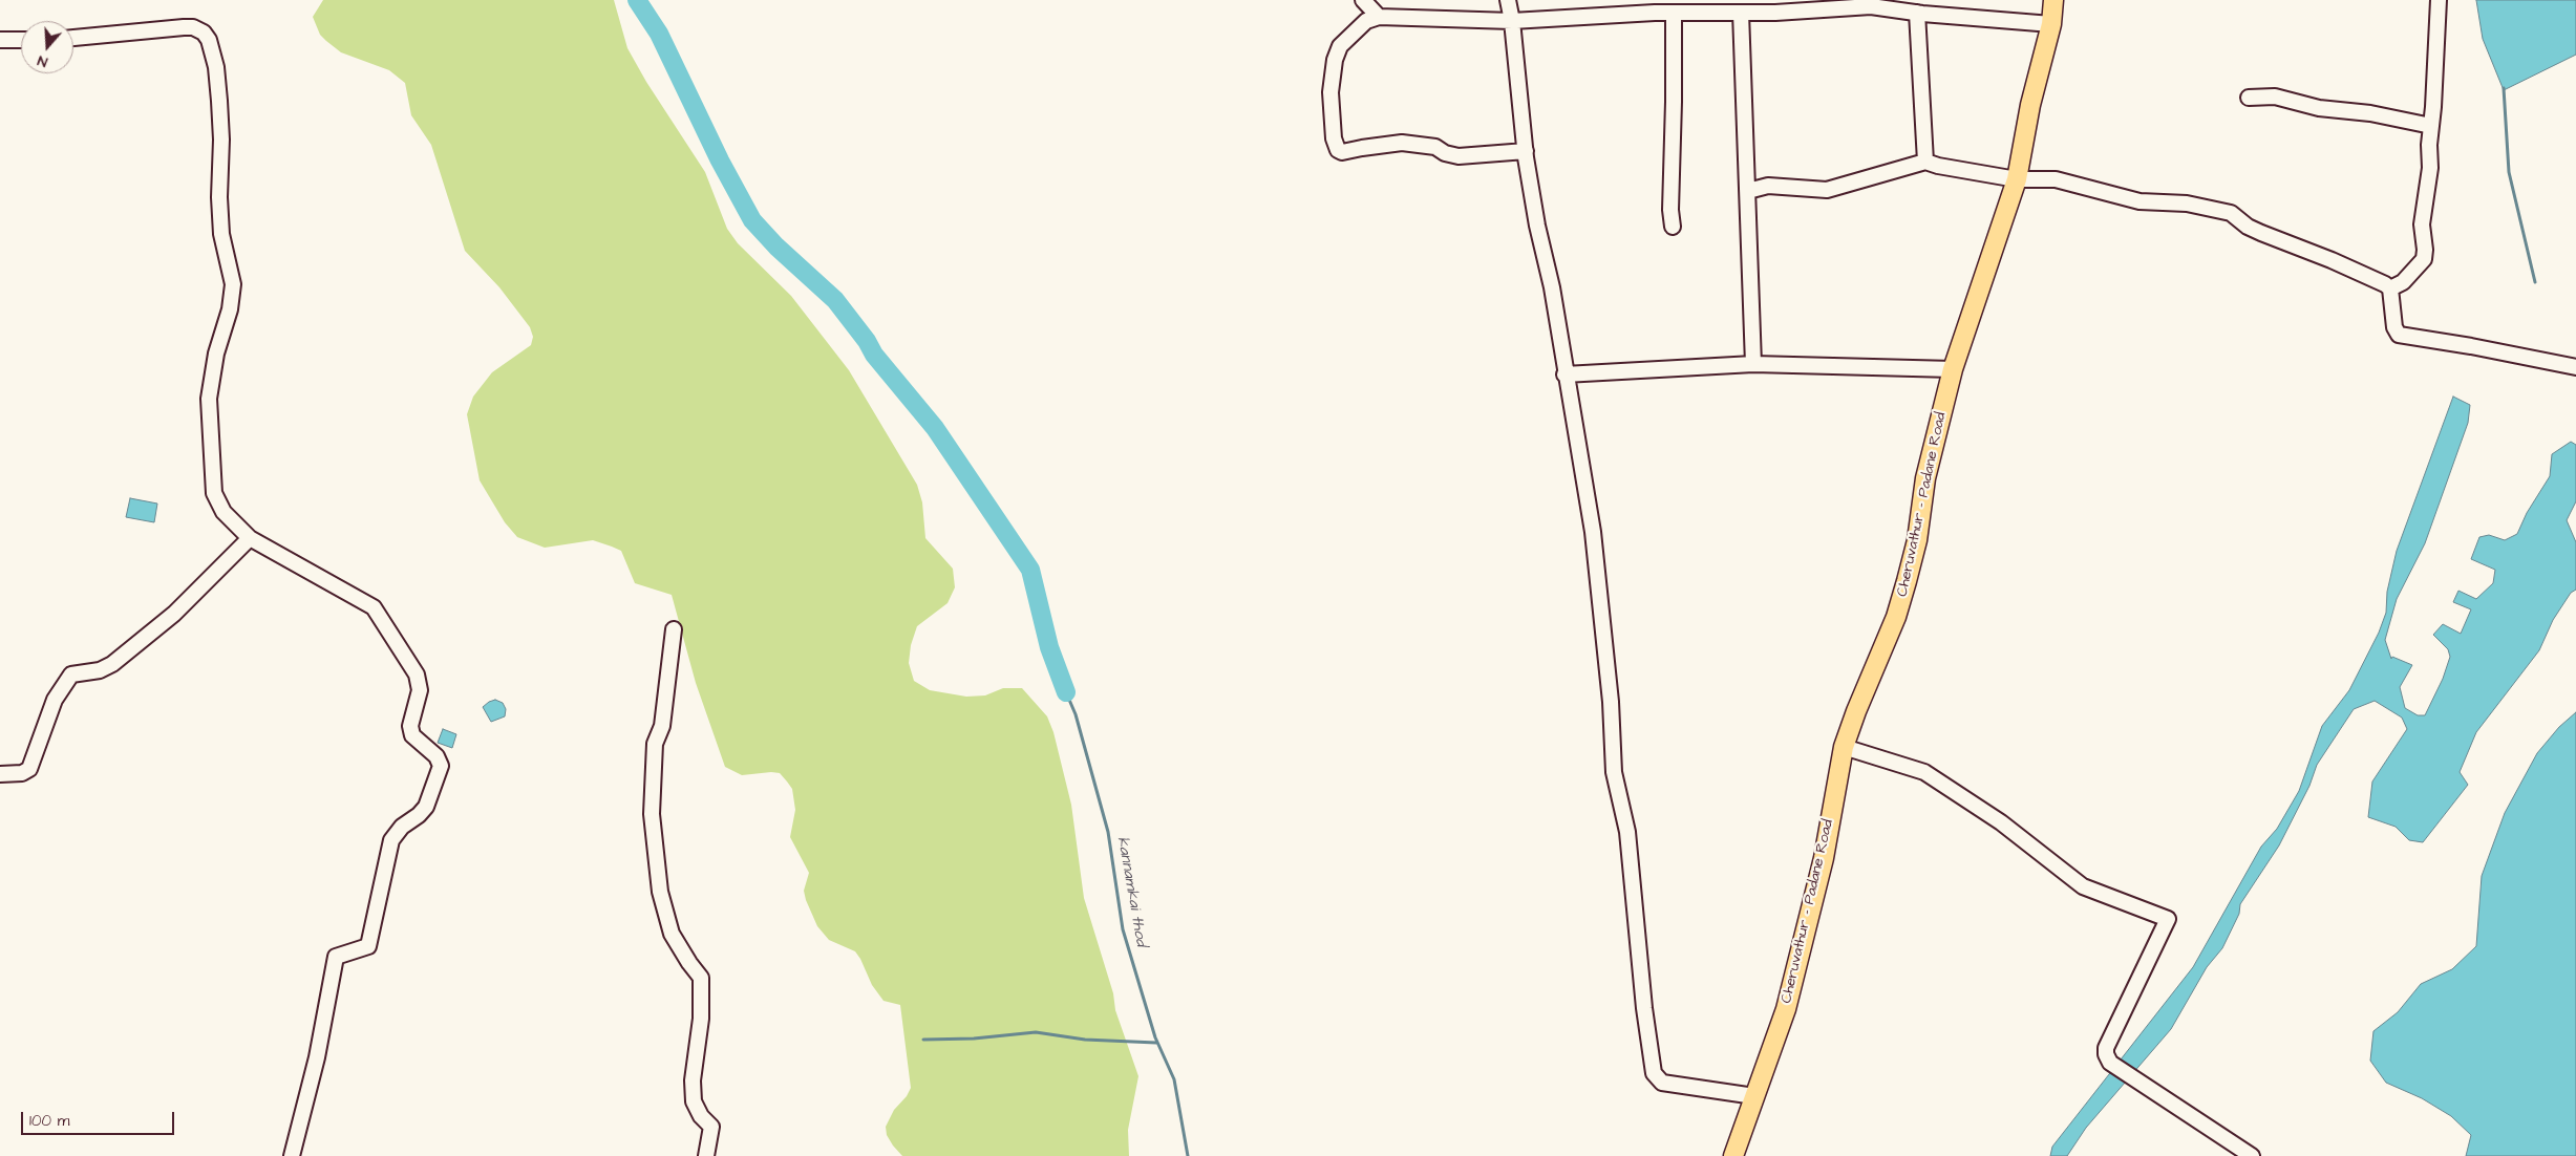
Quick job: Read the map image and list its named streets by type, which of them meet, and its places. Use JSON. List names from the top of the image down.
{
  "streets": {
    "main road": ["Cheruvathur - Padane Road"]
  },
  "water": ["kannamkai thod"],
  "scale_bar": "100 m",
  "north": "bottom"
}
